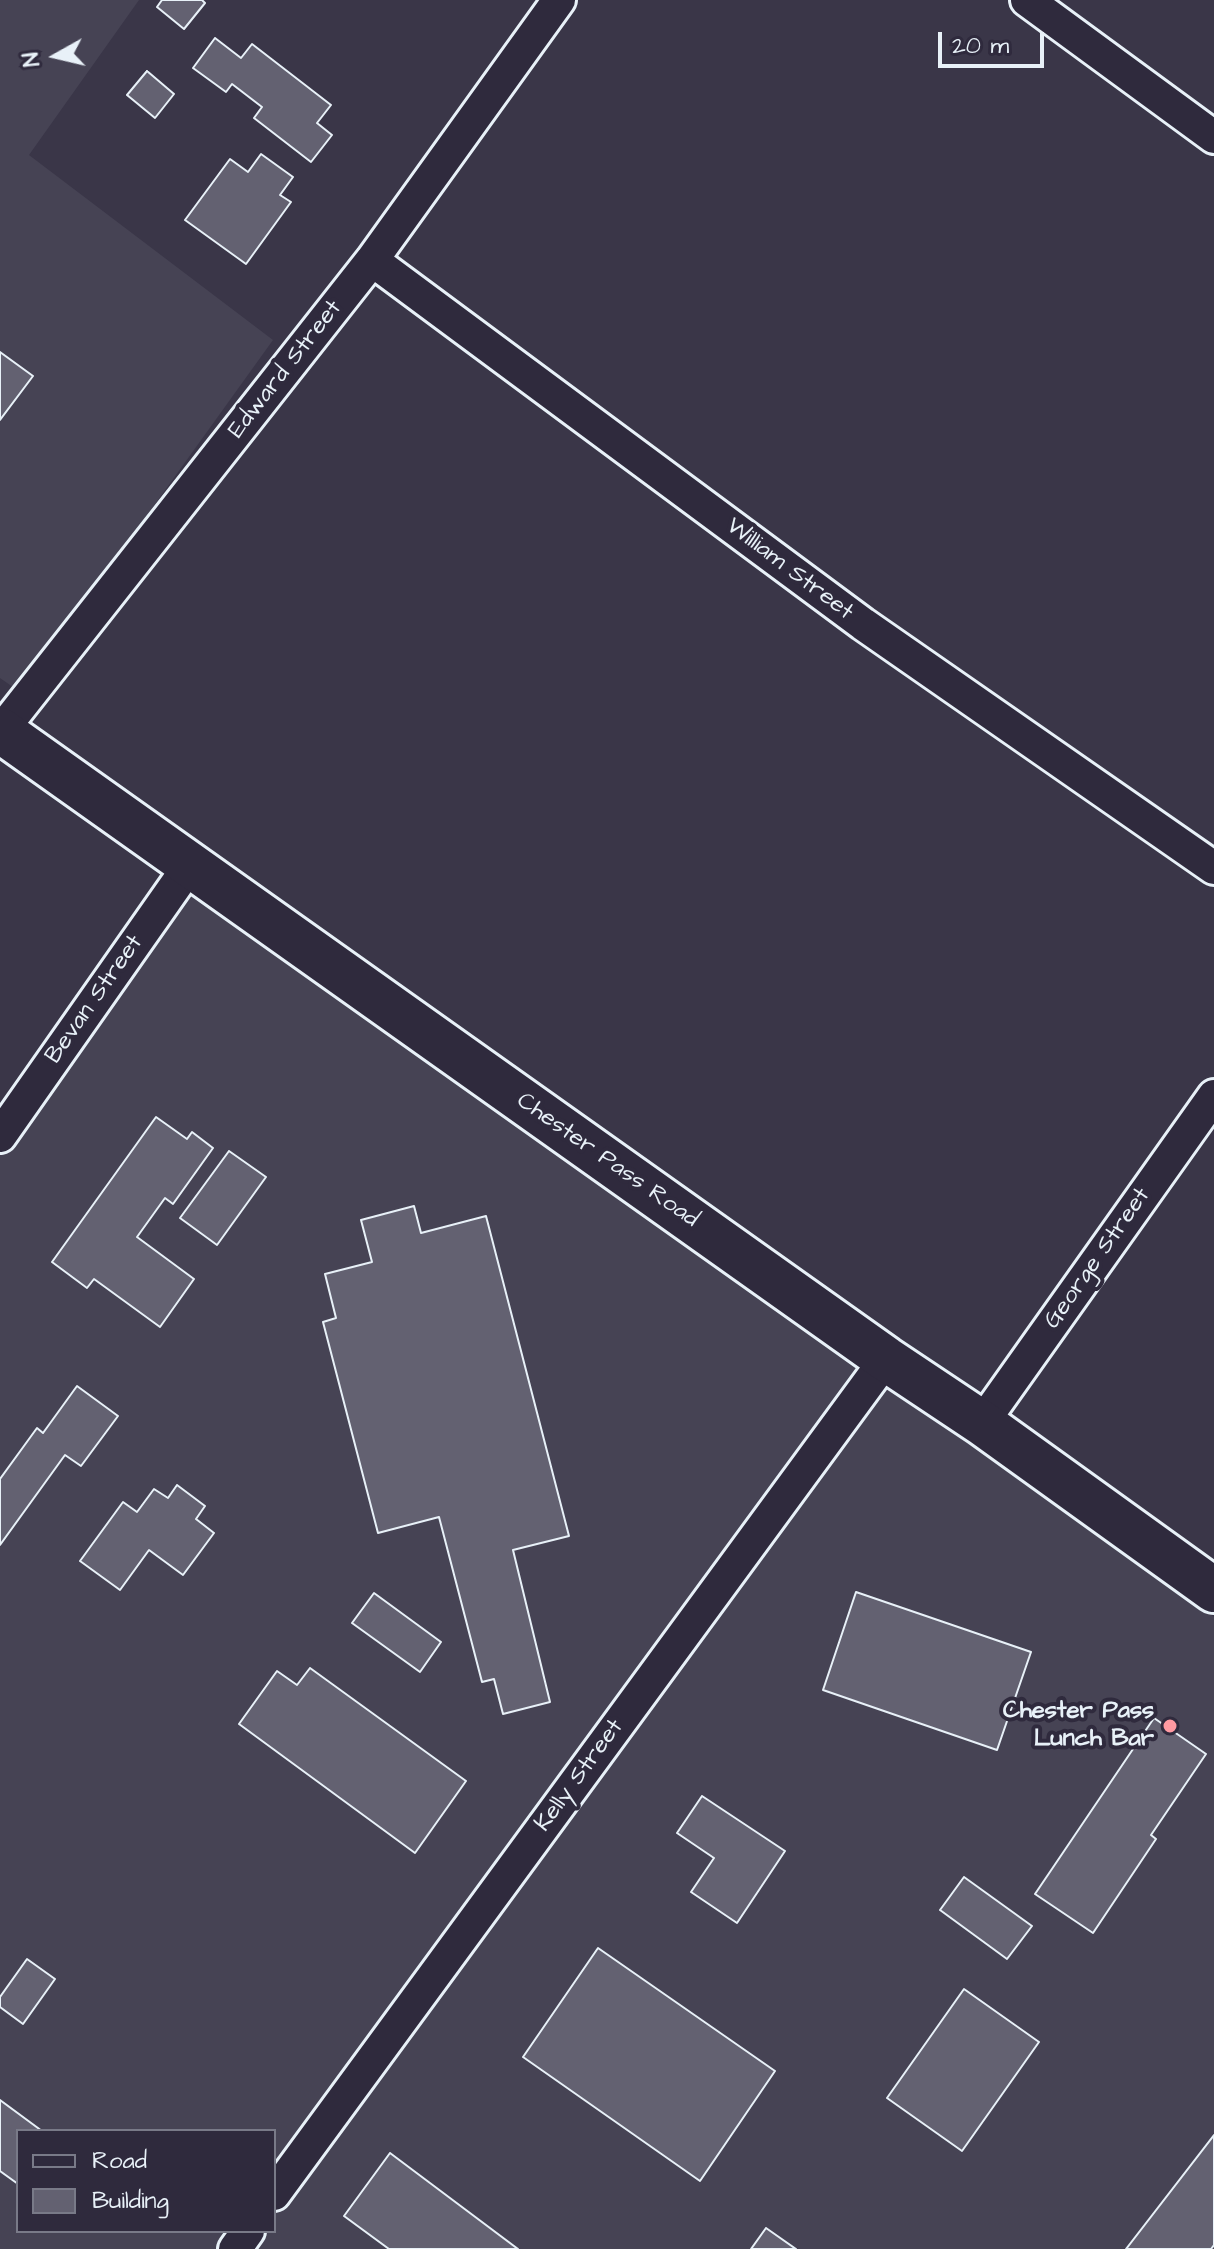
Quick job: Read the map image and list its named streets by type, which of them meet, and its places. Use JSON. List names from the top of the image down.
{
  "streets": {
    "highway": ["Chester Pass Road"],
    "street": [
      "Edward Street",
      "William Street",
      "Bevan Street",
      "George Street",
      "Kelly Street"
    ]
  },
  "crossings": [
    ["Edward Street", "William Street"],
    ["Edward Street", "Chester Pass Road"],
    ["Bevan Street", "Chester Pass Road"],
    ["Chester Pass Road", "George Street"],
    ["Chester Pass Road", "Kelly Street"]
  ],
  "places": ["Chester Pass Lunch Bar"],
  "legend": ["Road", "Building"],
  "scale_bar": "20 m",
  "north": "left"
}
